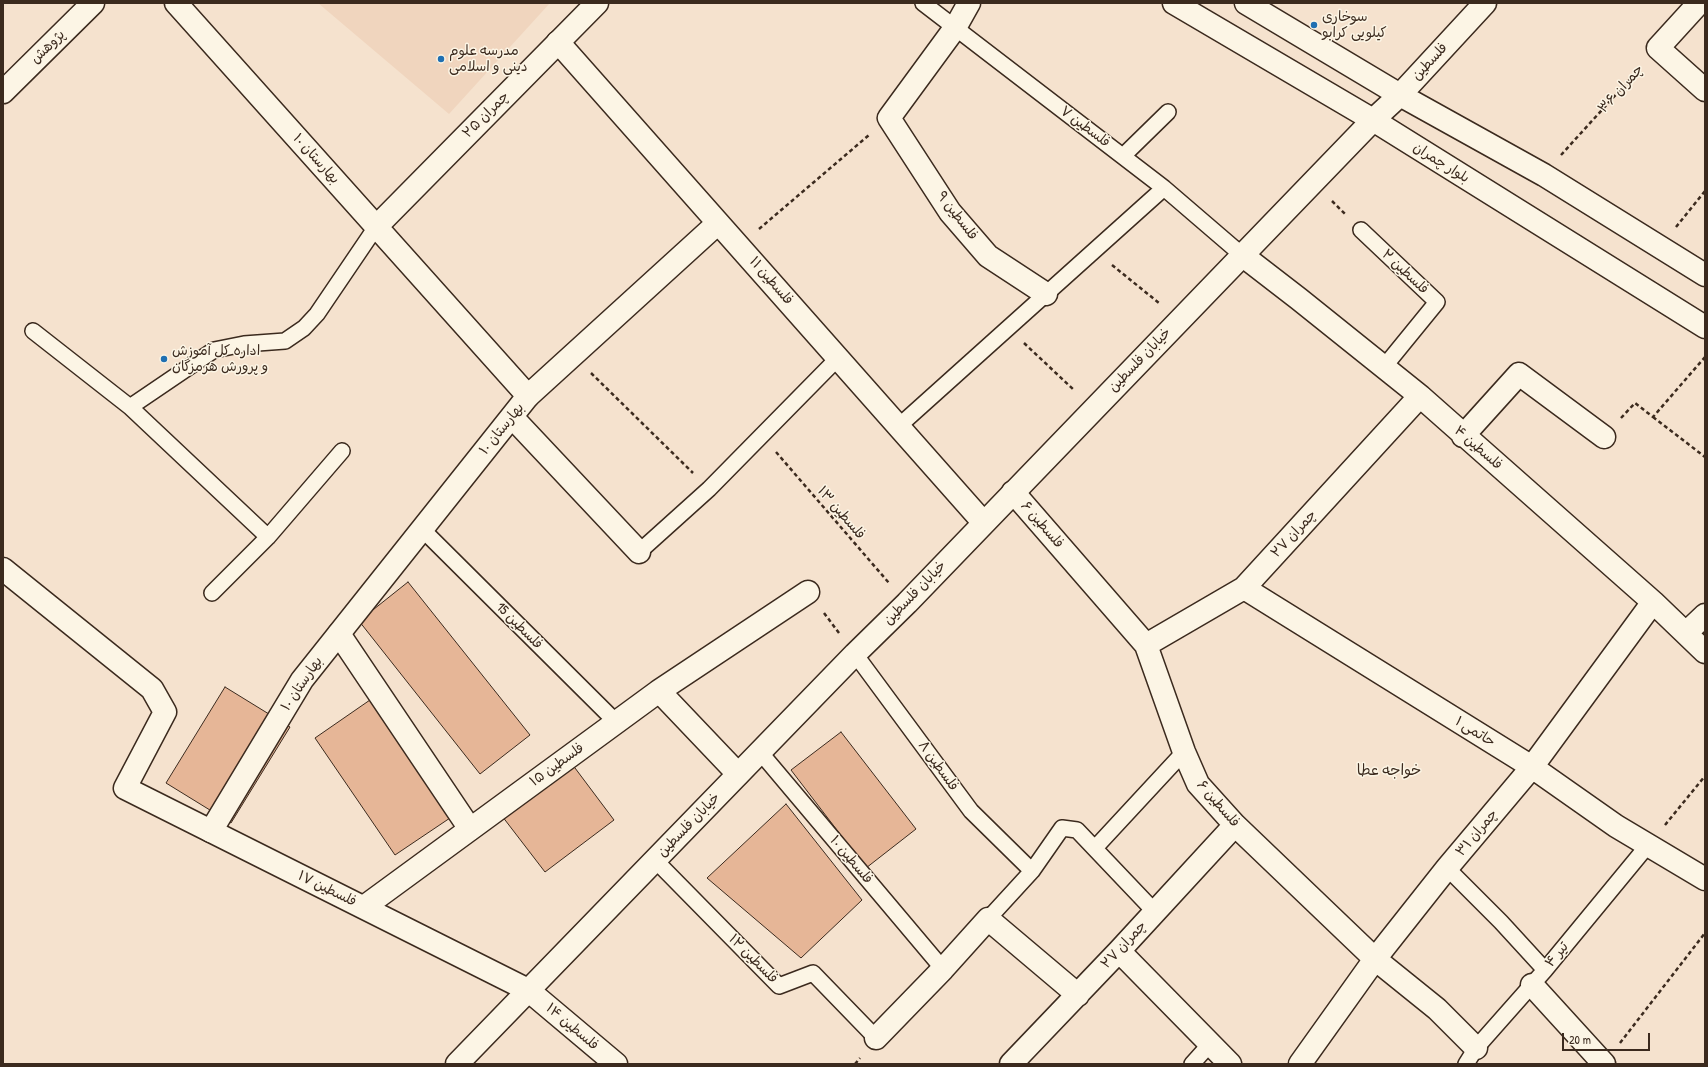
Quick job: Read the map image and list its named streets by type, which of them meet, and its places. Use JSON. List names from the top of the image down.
{
  "streets": {
    "street": [
      "پژوهش",
      "فلسطین",
      "چمران ۲۵",
      "بهارستان ۱۰",
      "بلوار چمران",
      "فلسطین ۹",
      "فلسطین ۱۱",
      "خیابان فلسطین",
      "فلسطین ۴",
      "فلسطین ۶",
      "چمران ۲۷",
      "حاتمی ۱",
      "فلسطین ۱۵",
      "چمران ۳۱",
      "فلسطین ۱۷",
      "فلسطین ۱۴"
    ],
    "lane": [
      "فلسطین ۷",
      "فلسطین ۲",
      "فلسطین 15",
      "فلسطین ۸",
      "فلسطین ۱۰",
      "تیر ۴",
      "فلسطین ۱۲"
    ],
    "path": ["چمران ۳۶", "فلسطین ۱۳"]
  },
  "crossings": [
    ["فلسطین", "بلوار چمران"],
    ["فلسطین", "خیابان فلسطین"],
    ["چمران ۲۵", "بهارستان ۱۰"],
    ["چمران ۲۵", "فلسطین ۱۱"],
    ["فلسطین ۷", "خیابان فلسطین"],
    ["فلسطین ۷", "فلسطین ۴"],
    ["بهارستان ۱۰", "فلسطین 15"],
    ["بهارستان ۱۰", "فلسطین ۱۷"],
    ["بلوار چمران", "خیابان فلسطین"],
    ["فلسطین ۲", "فلسطین ۴"],
    ["فلسطین ۱۱", "خیابان فلسطین"],
    ["خیابان فلسطین", "فلسطین ۴"],
    ["خیابان فلسطین", "فلسطین ۱۳"],
    ["خیابان فلسطین", "فلسطین ۶"],
    ["خیابان فلسطین", "فلسطین ۸"],
    ["خیابان فلسطین", "فلسطین ۱۰"],
    ["خیابان فلسطین", "فلسطین ۱۷"],
    ["خیابان فلسطین", "فلسطین ۱۲"],
    ["خیابان فلسطین", "فلسطین ۱۴"],
    ["فلسطین ۴", "چمران ۲۷"],
    ["فلسطین ۴", "چمران ۳۱"],
    ["فلسطین ۶", "چمران ۲۷"],
    ["فلسطین ۶", "چمران ۳۱"],
    ["فلسطین ۶", "تیر ۴"],
    ["چمران ۲۷", "حاتمی ۱"],
    ["فلسطین 15", "فلسطین ۱۵"],
    ["حاتمی ۱", "چمران ۳۱"],
    ["حاتمی ۱", "تیر ۴"],
    ["فلسطین ۱۵", "فلسطین ۱۷"],
    ["فلسطین ۱۷", "فلسطین ۱۴"]
  ],
  "districts": ["خواجه عطا"],
  "places": ["سوخاری کیلویی کرابو", "مدرسه علوم دینی و اسلامی", "اداره کل آموزش و پرورش هرمزگان"],
  "scale_bar": "20 m"
}
